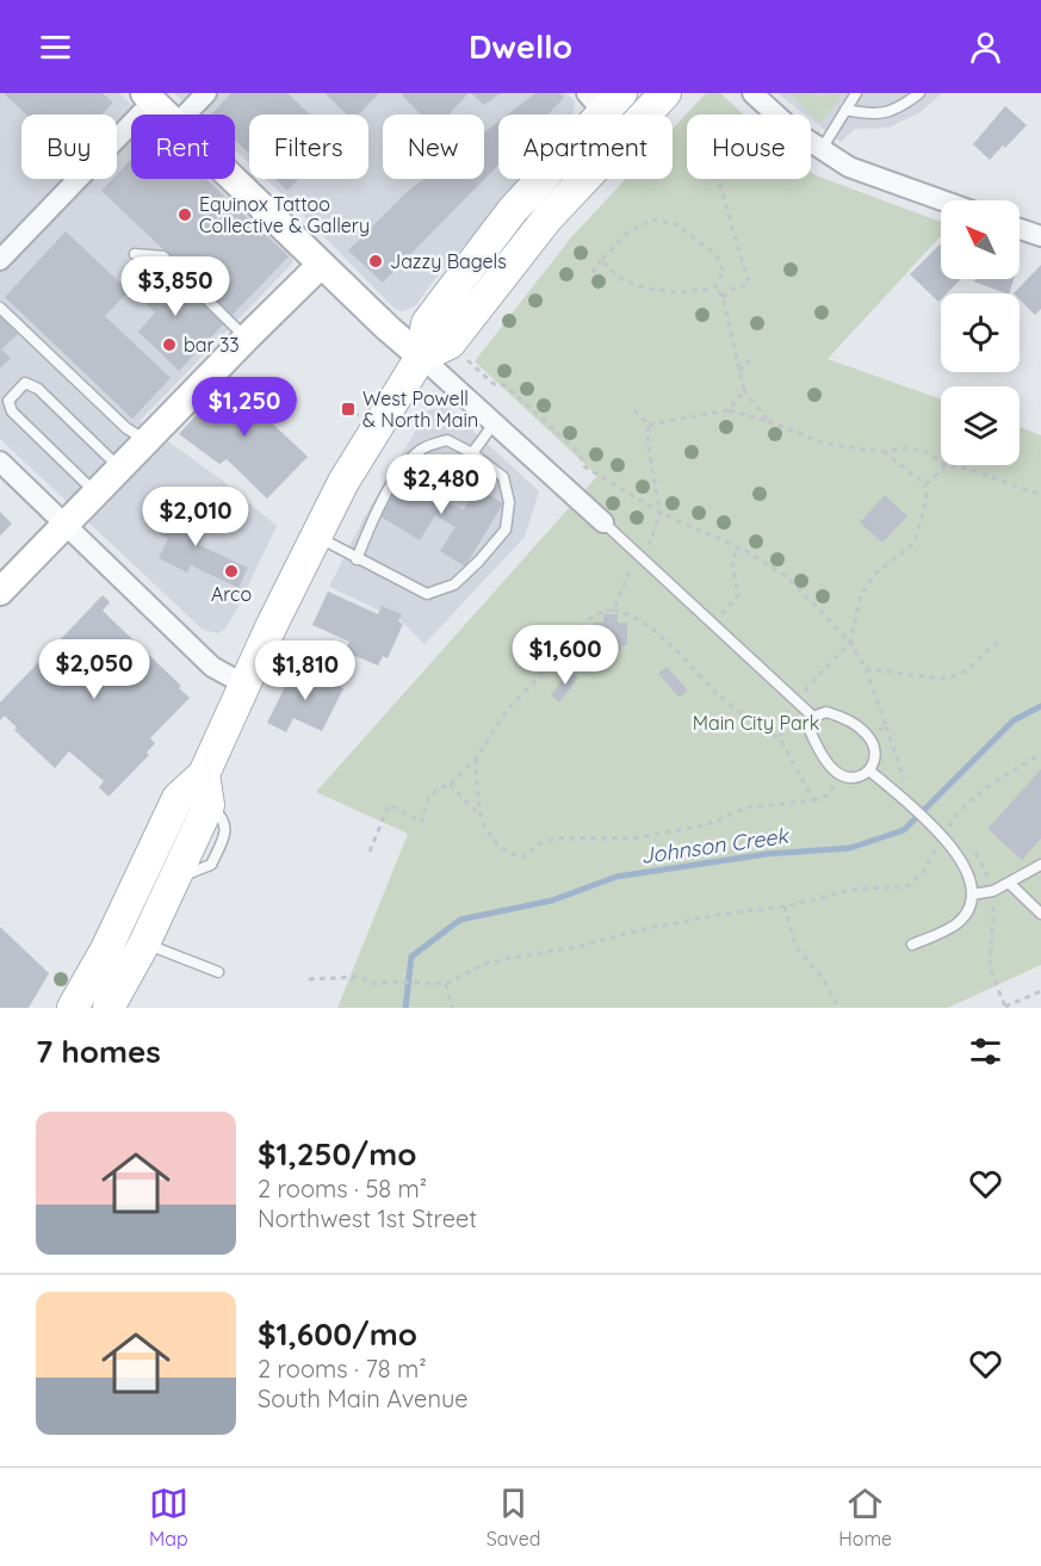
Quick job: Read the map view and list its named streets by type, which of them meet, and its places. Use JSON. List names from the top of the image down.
{
  "water": ["Johnson Creek"],
  "parks": ["Main City Park"],
  "places": {
    "other": [
      "Equinox Tattoo Collective & Gallery",
      "Jazzy Bagels",
      "bar 33",
      "Arco"
    ],
    "transit": ["West Powell & North Main"]
  },
  "north": "top left",
  "page": {
    "header": "Dwello",
    "chip": [
      "Buy",
      "Rent",
      "Filters",
      "New",
      "Apartment",
      "House"
    ],
    "price": [
      "$3,850",
      "$1,250",
      "$2,480",
      "$2,010",
      "$1,600",
      "$2,050",
      "$1,810"
    ],
    "heading": "7 homes",
    "list": [
      {
        "name": "$1,250/mo",
        "note": "2 rooms · 58 m² · Northwest 1st Street"
      },
      {
        "name": "$1,600/mo",
        "note": "2 rooms · 78 m² · South Main Avenue"
      }
    ],
    "tabs": ["Map", "Saved", "Home"]
  }
}
